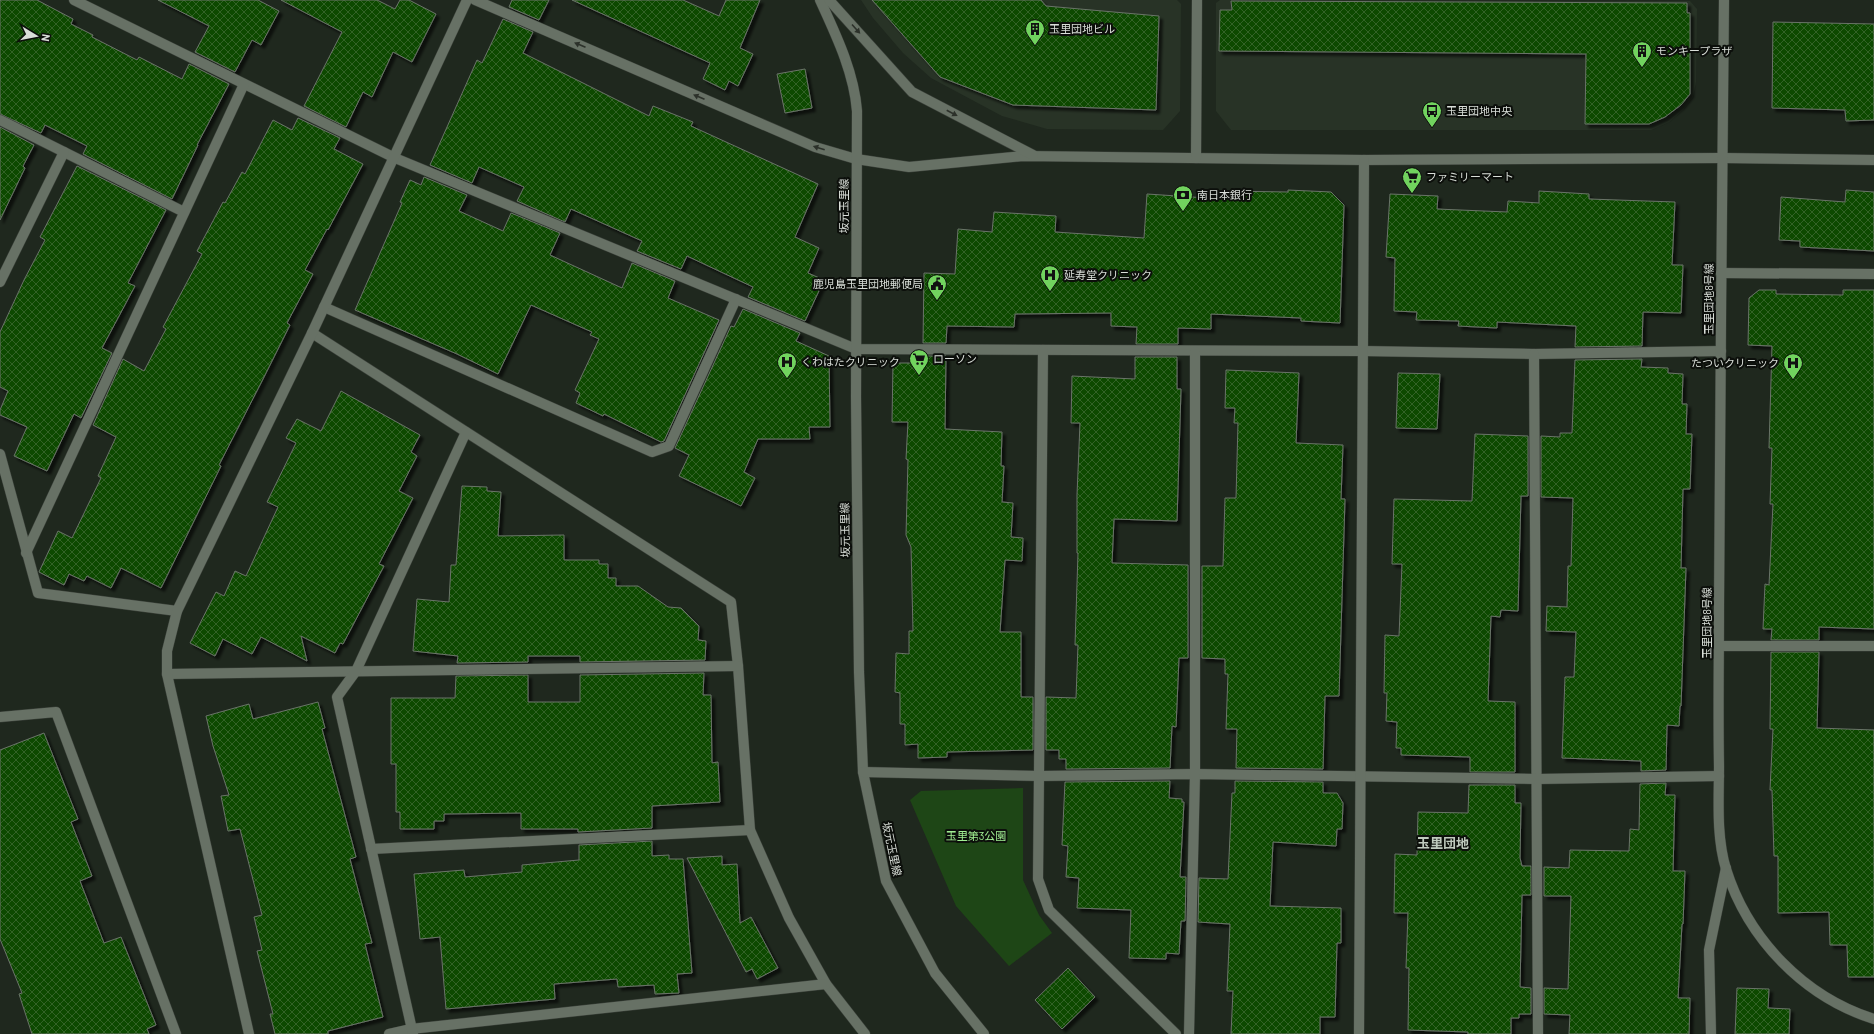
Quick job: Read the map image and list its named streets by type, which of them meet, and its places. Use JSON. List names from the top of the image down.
{
  "streets": {
    "street": ["坂元玉里線", "玉里団地8号線"]
  },
  "districts": ["玉里団地"],
  "parks": ["玉里第3公園"],
  "places": {
    "building": ["玉里団地ビル", "モンキープラザ"],
    "bus stop": ["玉里団地中央"],
    "supermarket": ["ファミリーマート", "ローソン"],
    "bank": ["南日本銀行"],
    "hospital": ["延寿堂クリニック", "くわはたクリニック", "たついクリニック"],
    "public building": ["鹿児島玉里団地郵便局"]
  },
  "north": "right"
}
